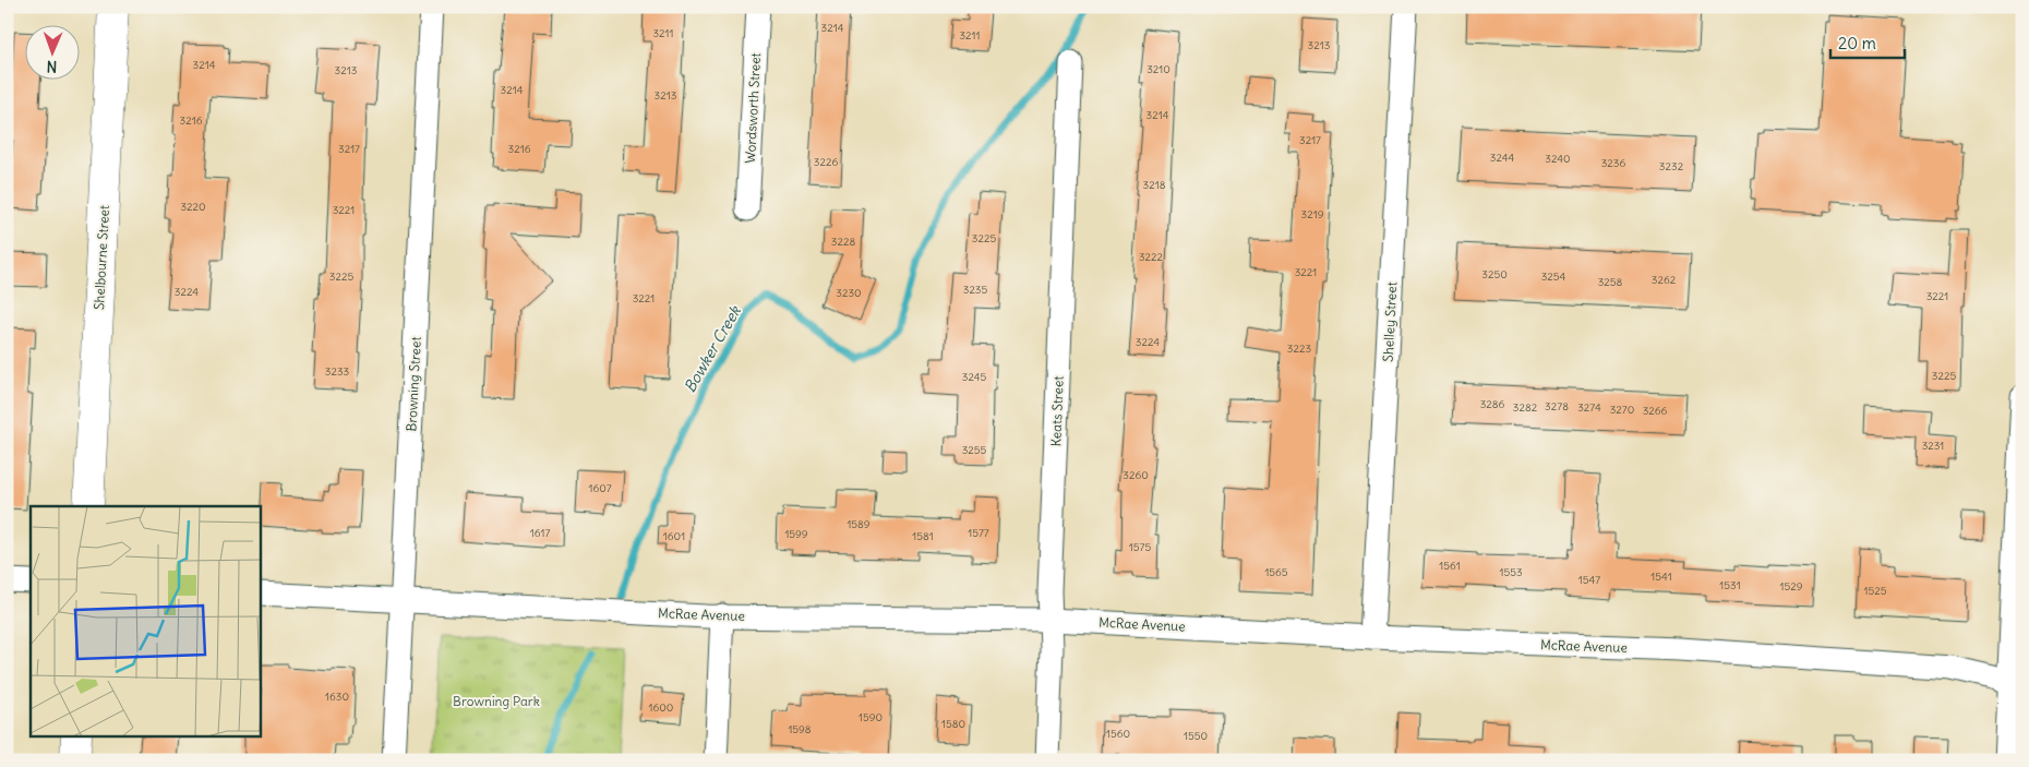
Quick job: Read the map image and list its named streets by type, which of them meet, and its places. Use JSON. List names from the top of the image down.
{
  "streets": {
    "main road": ["Shelbourne Street"],
    "street": [
      "Wordsworth Street",
      "Shelley Street",
      "Browning Street",
      "Keats Street",
      "McRae Avenue"
    ]
  },
  "crossings": [
    ["Shelley Street", "McRae Avenue"],
    ["Browning Street", "McRae Avenue"],
    ["Keats Street", "McRae Avenue"]
  ],
  "water": ["Bowker Creek"],
  "parks": ["Browning Park"],
  "house_numbers": [
    "3214",
    "3211",
    "3211",
    "3213",
    "3214",
    "3210",
    "3213",
    "3214",
    "3213",
    "3214",
    "3216",
    "3217",
    "3217",
    "3216",
    "3244",
    "3240",
    "3226",
    "3236",
    "3232",
    "3218",
    "3220",
    "3221",
    "3219",
    "3225",
    "3228",
    "3222",
    "3221",
    "3250",
    "3225",
    "3254",
    "3262",
    "3258",
    "3235",
    "3224",
    "3230",
    "3221",
    "3221",
    "3224",
    "3223",
    "3233",
    "3225",
    "3245",
    "3286",
    "3278",
    "3282",
    "3274",
    "3270",
    "3266",
    "3231",
    "3255",
    "3260",
    "1607",
    "1589",
    "1617",
    "1577",
    "1599",
    "1601",
    "1581",
    "1575",
    "1561",
    "1565",
    "1553",
    "1541",
    "1547",
    "1531",
    "1529",
    "1525",
    "1630",
    "1600",
    "1590",
    "1580",
    "1598",
    "1560",
    "1550"
  ],
  "scale_bar": "20 m",
  "north": "bottom"
}
